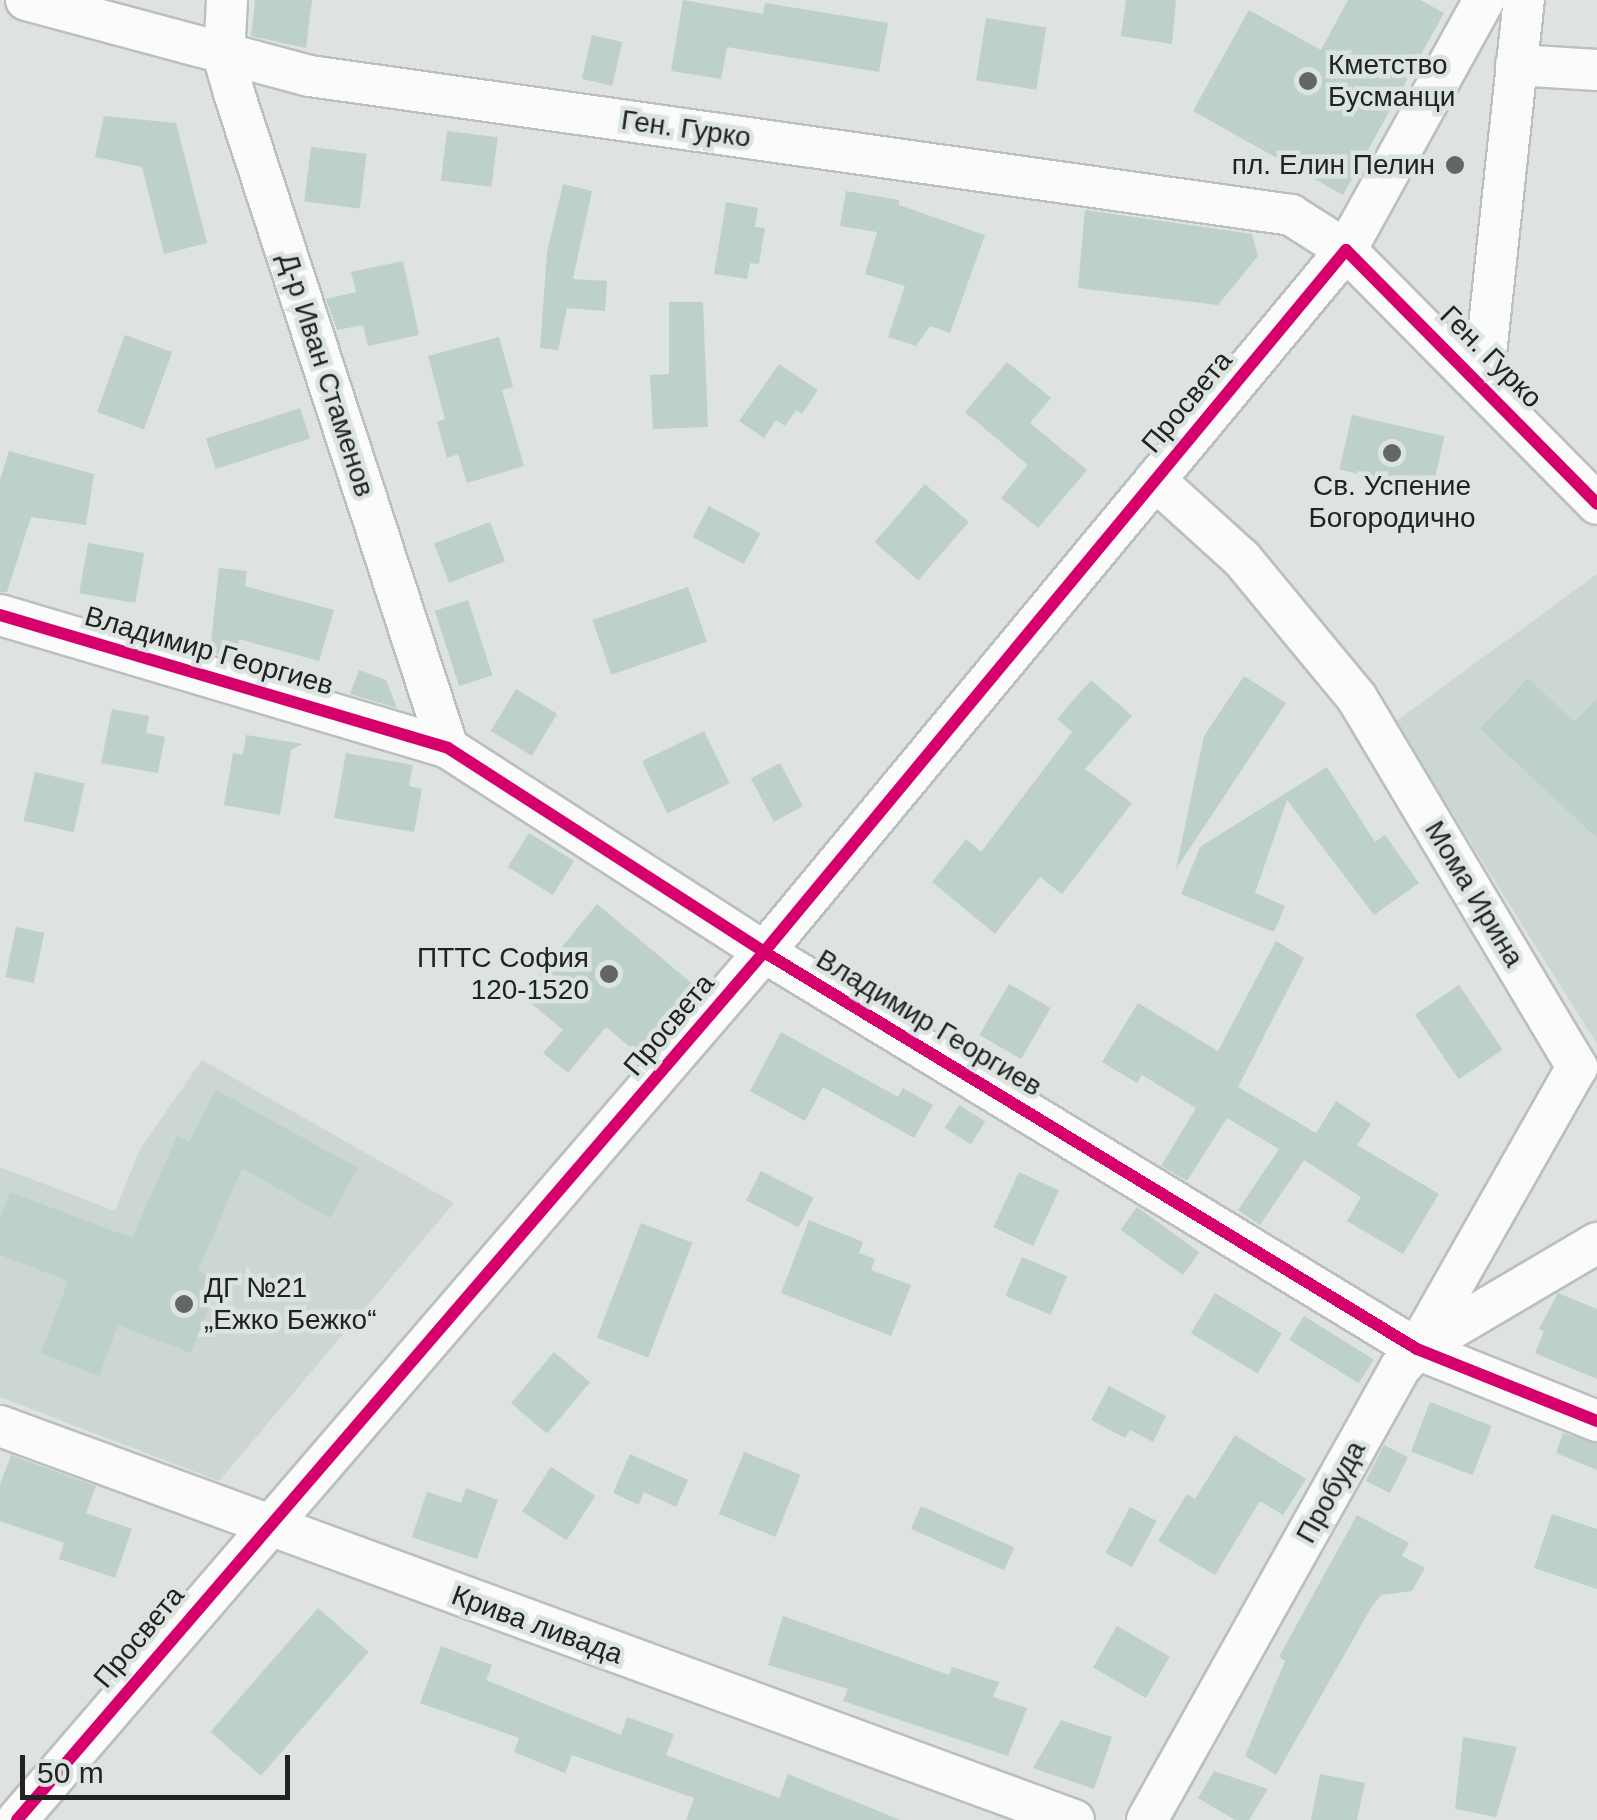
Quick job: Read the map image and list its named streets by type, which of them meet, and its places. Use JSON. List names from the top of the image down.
{
  "streets": {
    "street": [
      "Ген. Гурко",
      "Д-р Иван Стаменов",
      "Просвета",
      "Владимир Георгиев",
      "Мома Ирина",
      "Пробуда",
      "Крива ливада"
    ]
  },
  "crossings": [
    ["Ген. Гурко", "Д-р Иван Стаменов"],
    ["Ген. Гурко", "Просвета"],
    ["Д-р Иван Стаменов", "Владимир Георгиев"],
    ["Просвета", "Владимир Георгиев"],
    ["Просвета", "Мома Ирина"],
    ["Просвета", "Крива ливада"],
    ["Владимир Георгиев", "Мома Ирина"],
    ["Владимир Георгиев", "Пробуда"],
    ["Мома Ирина", "Пробуда"]
  ],
  "places": [
    "Кметство Бусманци",
    "пл. Елин Пелин",
    "Св. Успение Богородично",
    "ПТТС София 120-1520",
    "ДГ №21 „Ежко Бежко“"
  ],
  "scale_bar": "50 m"
}
